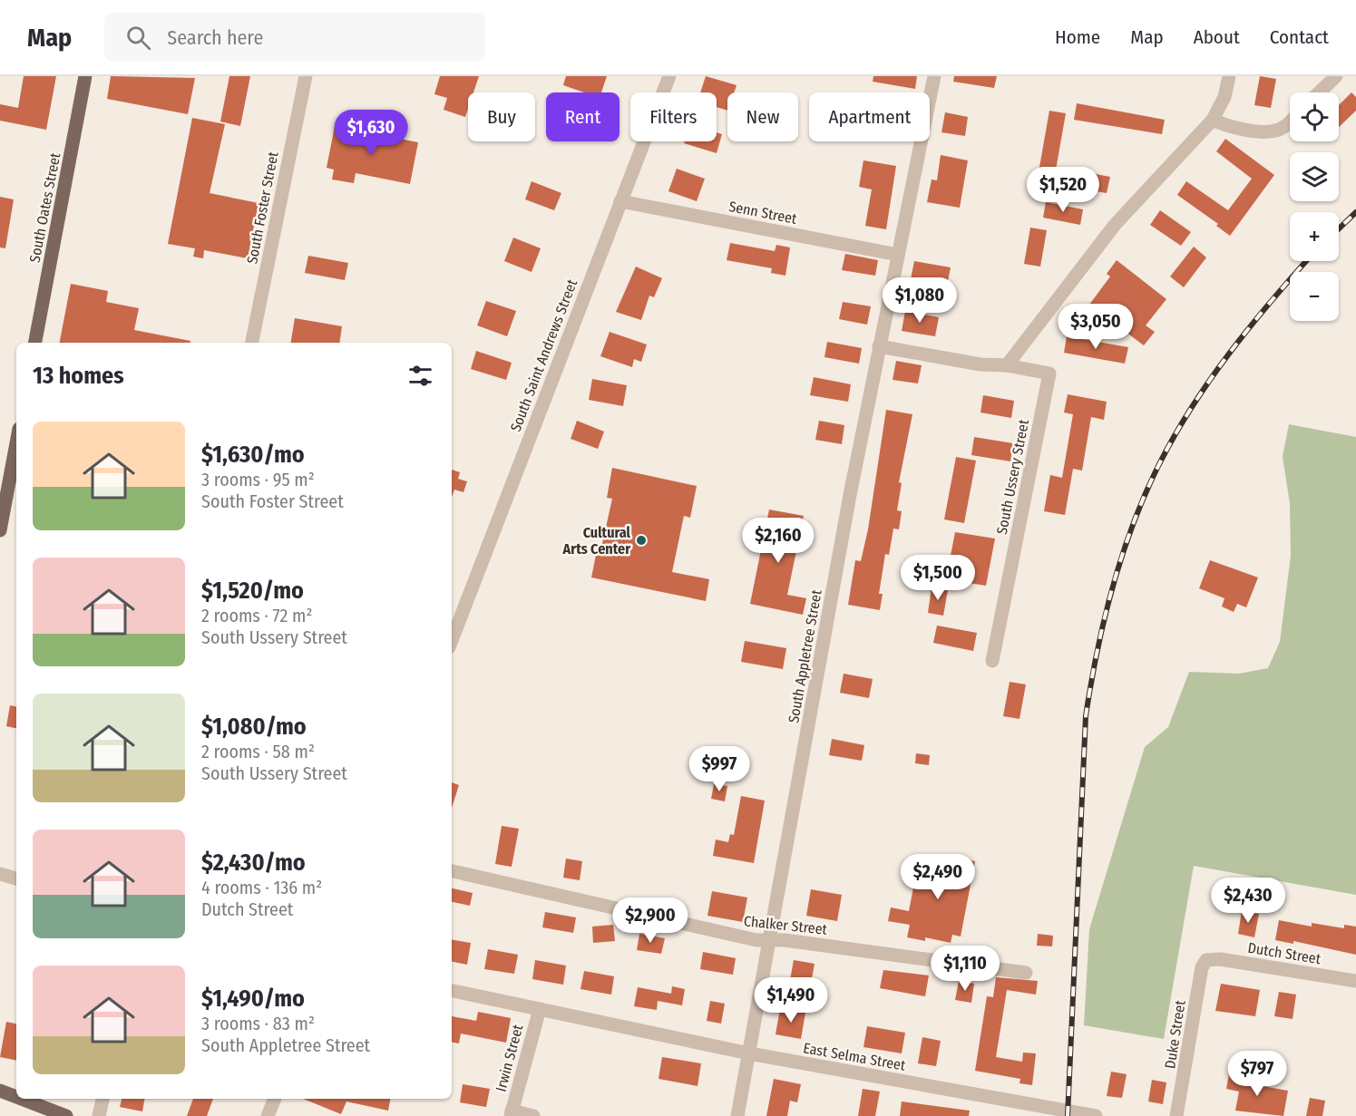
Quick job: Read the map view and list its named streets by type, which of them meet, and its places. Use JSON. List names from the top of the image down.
{
  "streets": {
    "main road": ["South Oates Street"],
    "street": [
      "South Foster Street",
      "Senn Street",
      "South Saint Andrews Street",
      "South Ussery Street",
      "South Appletree Street",
      "Chalker Street",
      "Dutch Street",
      "Duke Street",
      "East Selma Street",
      "Irwin Street"
    ]
  },
  "crossings": [
    ["Senn Street", "South Saint Andrews Street"],
    ["Senn Street", "South Appletree Street"],
    ["South Ussery Street", "South Appletree Street"],
    ["South Appletree Street", "Chalker Street"],
    ["South Appletree Street", "East Selma Street"],
    ["Dutch Street", "Duke Street"],
    ["East Selma Street", "Irwin Street"]
  ],
  "places": ["Cultural Arts Center"],
  "page": {
    "header": "Map",
    "search": "Search here",
    "nav": [
      "Home",
      "Map",
      "About",
      "Contact"
    ],
    "map_buttons": ["+", "−"],
    "chip": [
      "Buy",
      "Rent",
      "Filters",
      "New",
      "Apartment"
    ],
    "price": [
      "$1,630",
      "$1,520",
      "$1,080",
      "$3,050",
      "$2,160",
      "$1,500",
      "$997",
      "$2,490",
      "$2,430",
      "$2,900",
      "$1,110",
      "$1,490",
      "$797"
    ],
    "heading": "13 homes",
    "list": [
      {
        "name": "$1,630/mo",
        "note": "3 rooms · 95 m² · South Foster Street"
      },
      {
        "name": "$1,520/mo",
        "note": "2 rooms · 72 m² · South Ussery Street"
      },
      {
        "name": "$1,080/mo",
        "note": "2 rooms · 58 m² · South Ussery Street"
      },
      {
        "name": "$2,430/mo",
        "note": "4 rooms · 136 m² · Dutch Street"
      },
      {
        "name": "$1,490/mo",
        "note": "3 rooms · 83 m² · South Appletree Street"
      }
    ]
  }
}
